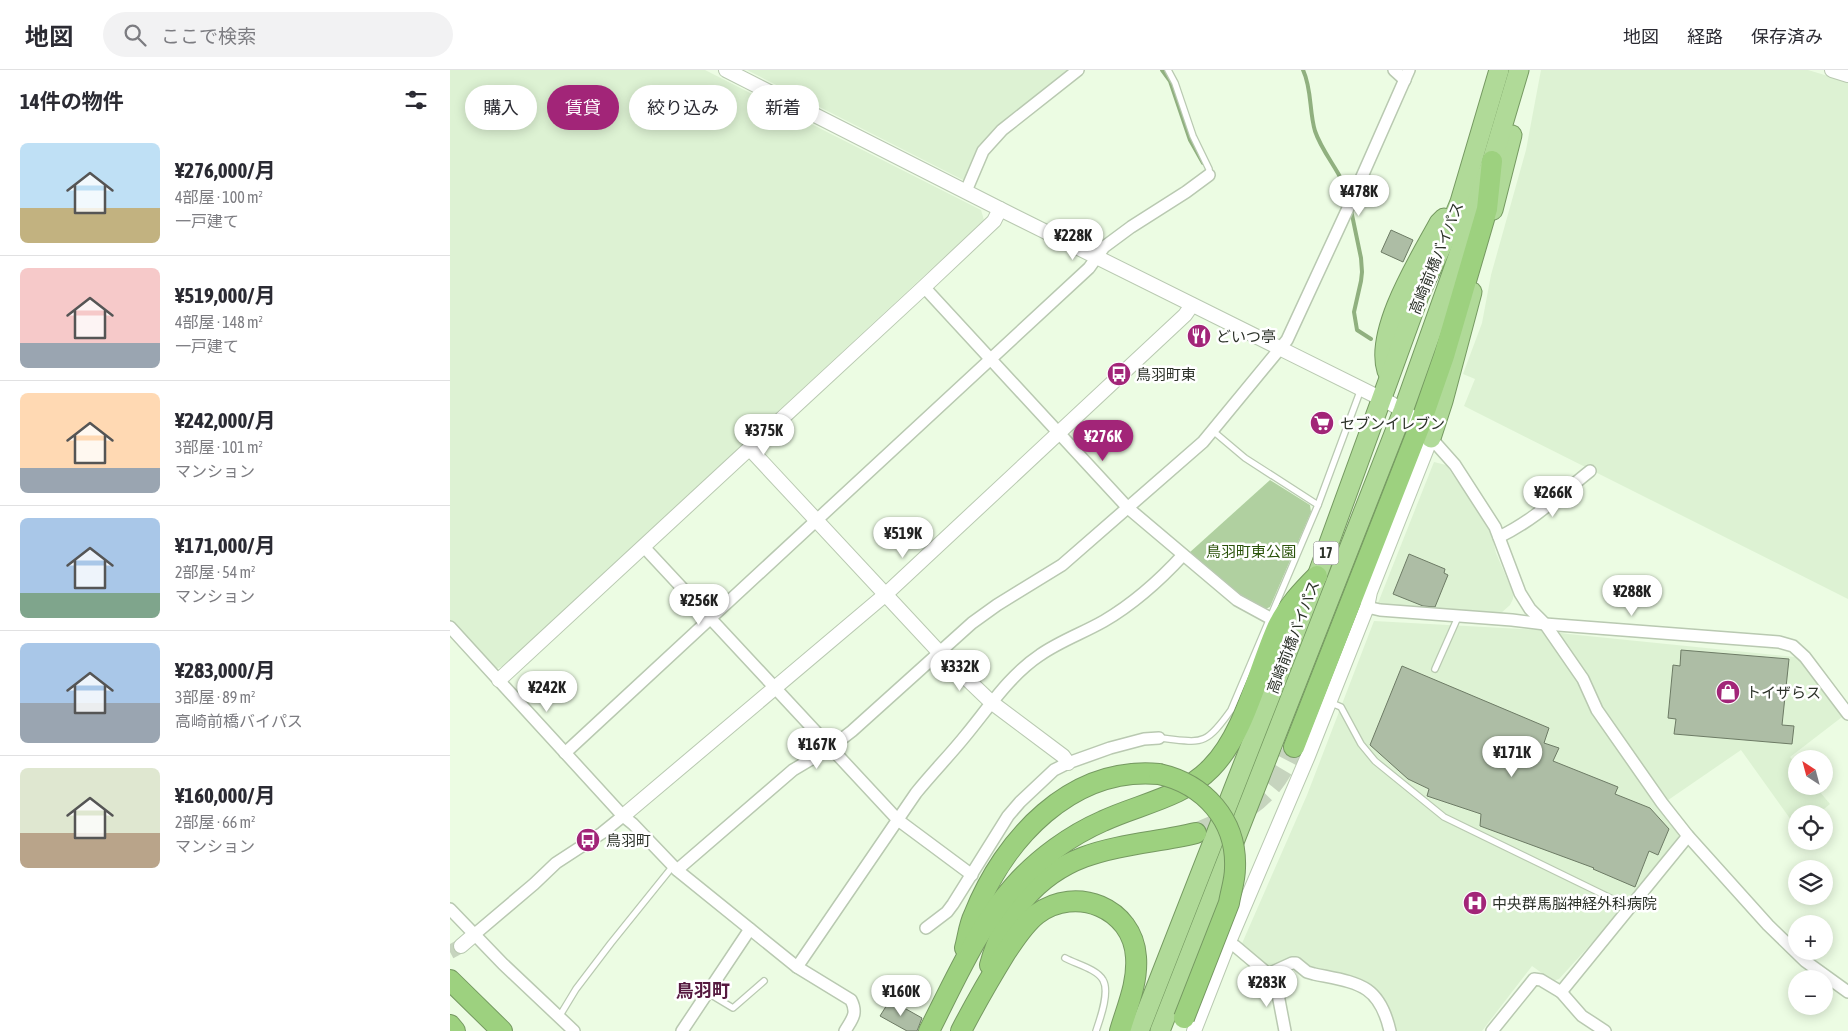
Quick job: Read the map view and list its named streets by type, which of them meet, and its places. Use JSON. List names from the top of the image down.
{
  "streets": {
    "highway": ["高崎前橋バイパス", "17"]
  },
  "districts": ["鳥羽町"],
  "parks": ["鳥羽町東公園"],
  "places": {
    "restaurant": ["どいつ亭"],
    "bus stop": ["鳥羽町東", "鳥羽町"],
    "supermarket": ["セブンイレブン"],
    "shop": ["トイザらス"],
    "hospital": ["中央群馬脳神経外科病院"]
  },
  "north": "top left",
  "page": {
    "header": "地図",
    "search": "ここで検索",
    "nav": ["地図", "経路", "保存済み"],
    "heading": "14件の物件",
    "chip": [
      "購入",
      "賃貸",
      "絞り込み",
      "新着"
    ],
    "list": [
      {
        "name": "¥276,000/月",
        "note": "4部屋 · 100 m² · 一戸建て"
      },
      {
        "name": "¥519,000/月",
        "note": "4部屋 · 148 m² · 一戸建て"
      },
      {
        "name": "¥242,000/月",
        "note": "3部屋 · 101 m² · マンション"
      },
      {
        "name": "¥171,000/月",
        "note": "2部屋 · 54 m² · マンション"
      },
      {
        "name": "¥283,000/月",
        "note": "3部屋 · 89 m² · 高崎前橋バイパス"
      },
      {
        "name": "¥160,000/月",
        "note": "2部屋 · 66 m² · マンション"
      }
    ],
    "price": [
      "¥478K",
      "¥228K",
      "¥375K",
      "¥276K",
      "¥266K",
      "¥519K",
      "¥288K",
      "¥256K",
      "¥332K",
      "¥242K",
      "¥167K",
      "¥171K",
      "¥283K",
      "¥160K"
    ],
    "map_buttons": ["+", "−"]
  }
}
